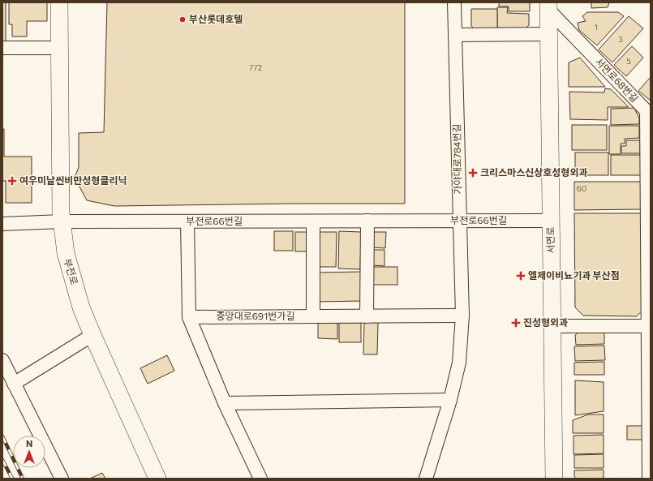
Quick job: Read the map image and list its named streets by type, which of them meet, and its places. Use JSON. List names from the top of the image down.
{
  "streets": {
    "main road": ["서면로", "부전로"],
    "street": [
      "서면로68번길",
      "가야대로784번길",
      "부전로66번길",
      "중앙대로691번가길"
    ]
  },
  "crossings": [
    ["서면로68번길", "서면로"],
    ["가야대로784번길", "부전로66번길"],
    ["부전로66번길", "서면로"],
    ["부전로66번길", "부전로"]
  ],
  "places": {
    "other": ["부산롯데호텔"],
    "health": [
      "크리스마스신상호성형외과",
      "여우미날씬비만성형클리닉",
      "엘제이비뇨기과 부산점",
      "진성형외과"
    ]
  },
  "house_numbers": [
    "1",
    "3",
    "5",
    "772",
    "60"
  ],
  "north": "top"
}
